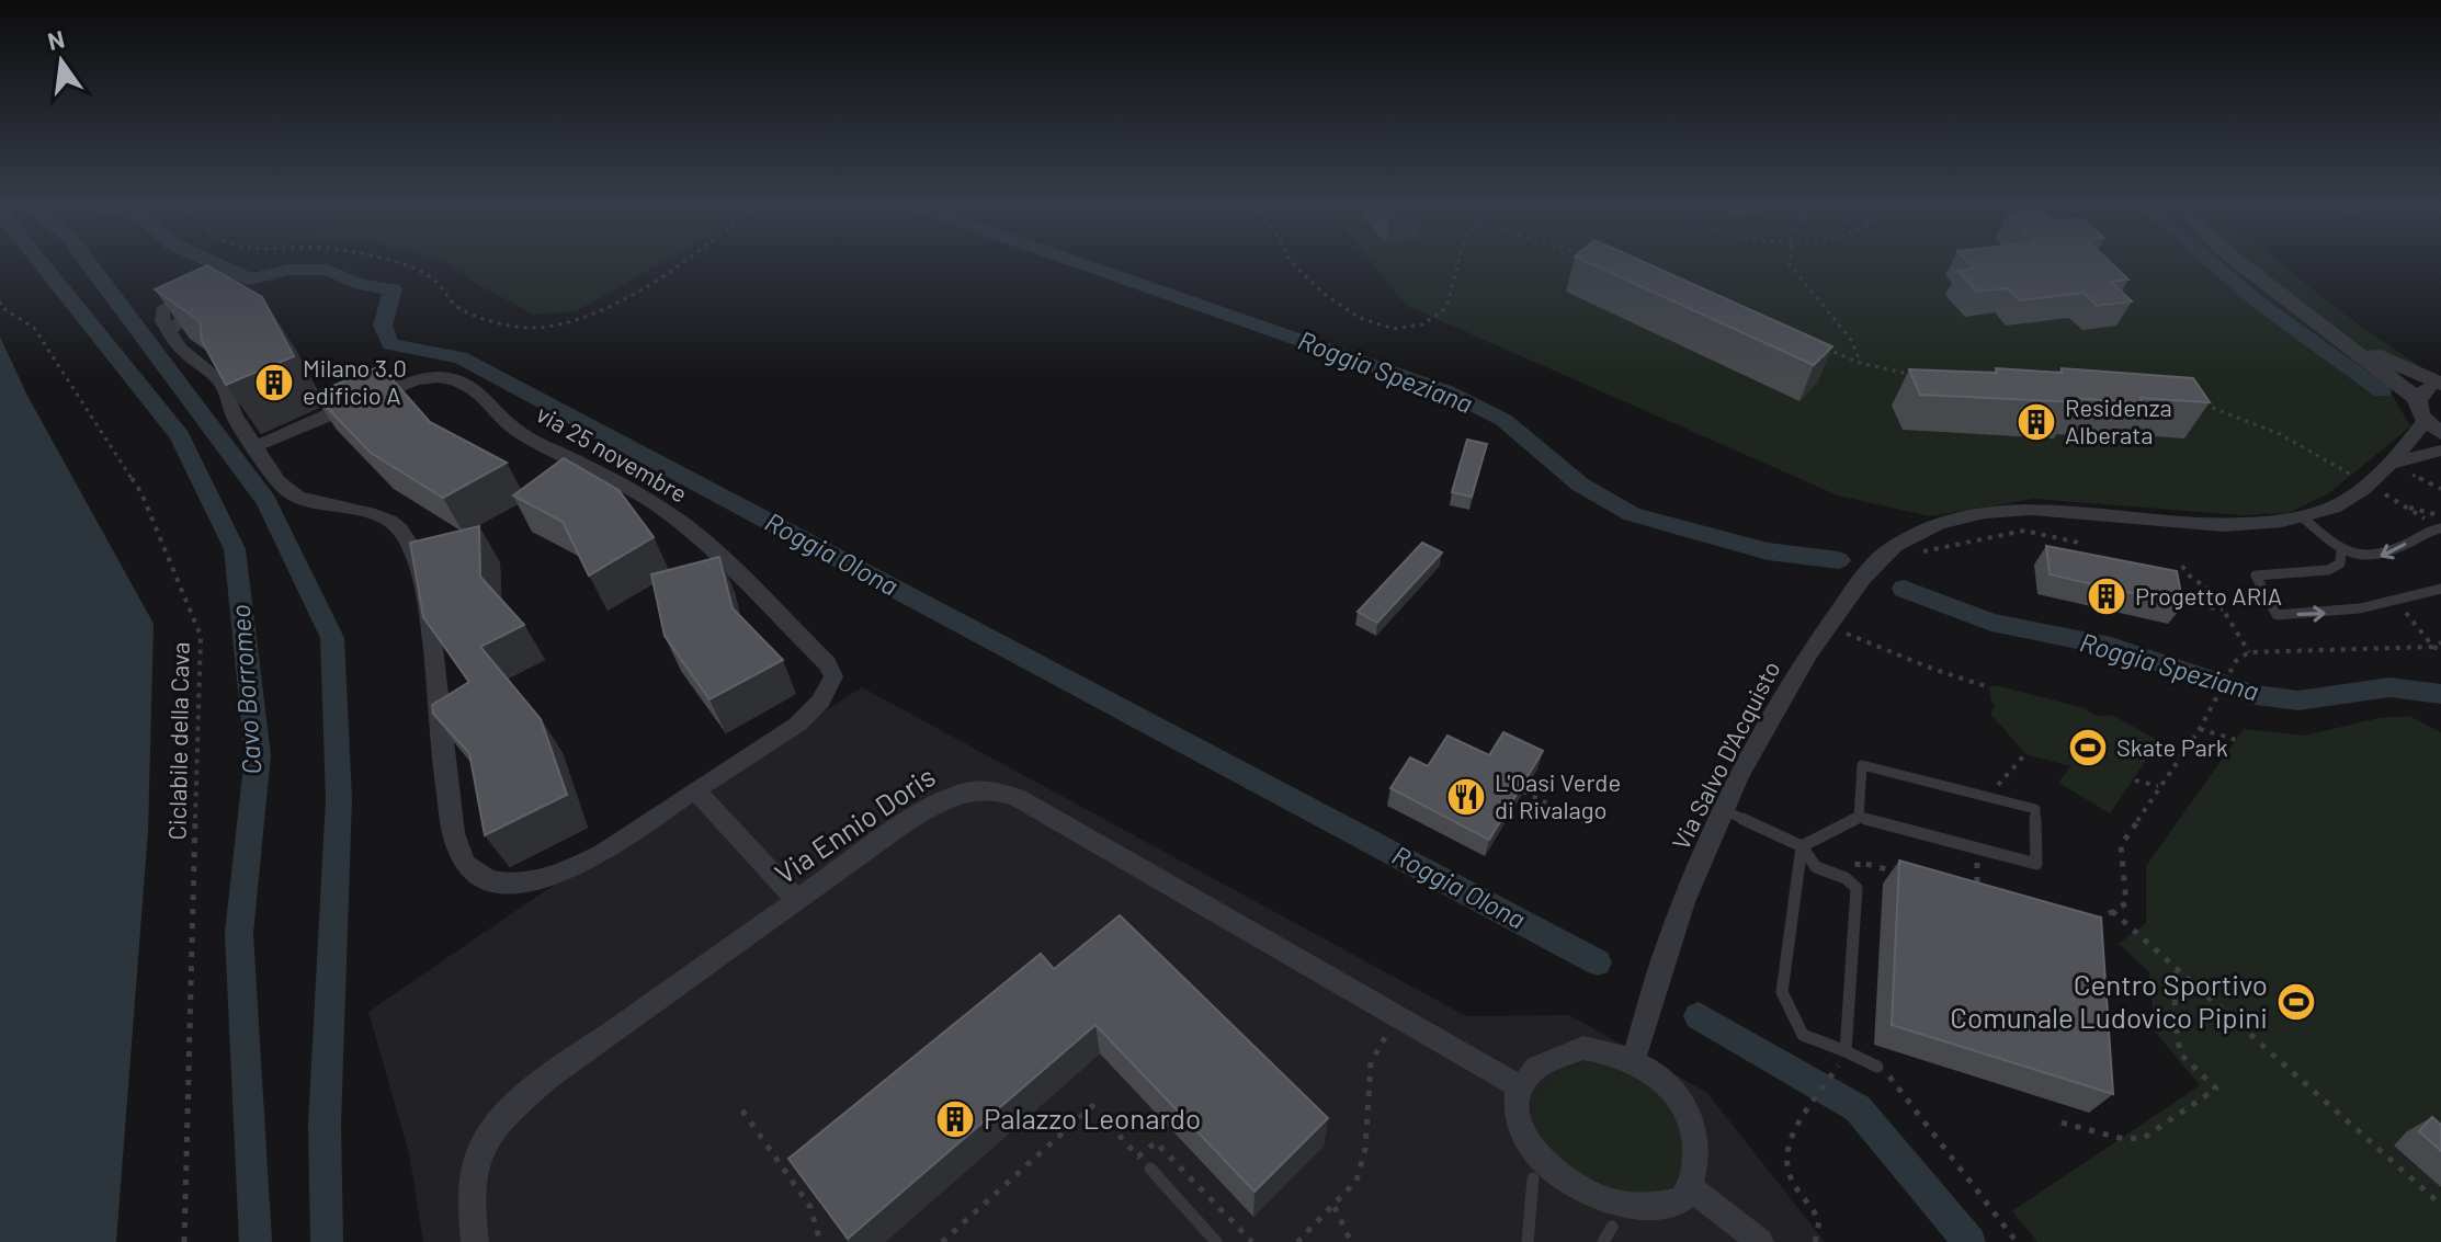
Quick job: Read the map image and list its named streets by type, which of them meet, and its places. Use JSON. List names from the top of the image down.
{
  "streets": {
    "street": ["via 25 novembre", "Via Salvo D'Acquisto", "Via Ennio Doris"],
    "path": ["Ciclabile della Cava"]
  },
  "crossings": [
    ["Via Salvo D'Acquisto", "Via Ennio Doris"]
  ],
  "water": ["Roggia Speziana", "Roggia Olona", "Cavo Borromeo"],
  "places": {
    "building": [
      "Milano 3.0 edificio A",
      "Residenza Alberata",
      "Progetto ARIA",
      "Palazzo Leonardo"
    ],
    "sports": ["Skate Park", "Centro Sportivo Comunale Ludovico Pipini"],
    "restaurant": ["L'Oasi Verde di Rivalago"]
  },
  "north": "top"
}
